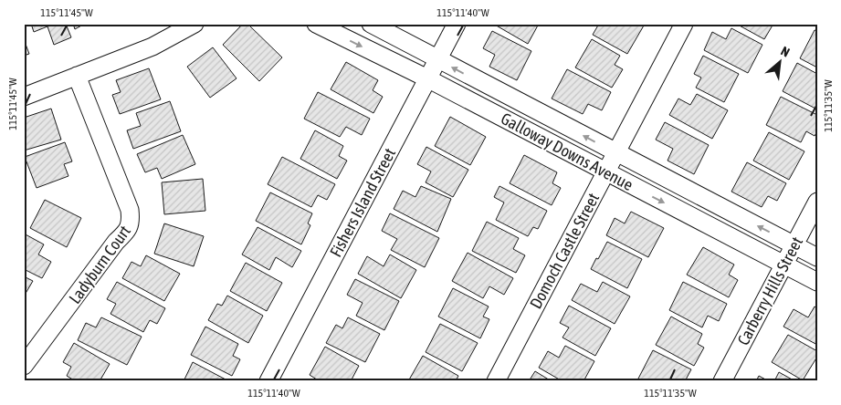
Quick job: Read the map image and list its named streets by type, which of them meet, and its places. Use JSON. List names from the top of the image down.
{
  "streets": {
    "street": [
      "Galloway Downs Avenue",
      "Fishers Island Street",
      "Domoch Castle Street",
      "Ladyburn Court",
      "Carberry Hills Street"
    ]
  },
  "crossings": [
    ["Galloway Downs Avenue", "Fishers Island Street"],
    ["Galloway Downs Avenue", "Domoch Castle Street"],
    ["Galloway Downs Avenue", "Carberry Hills Street"]
  ],
  "north": "top right",
  "coordinates": ["115°11'45\"W", "115°11'40\"W", "115°11'35\"W"]
}
